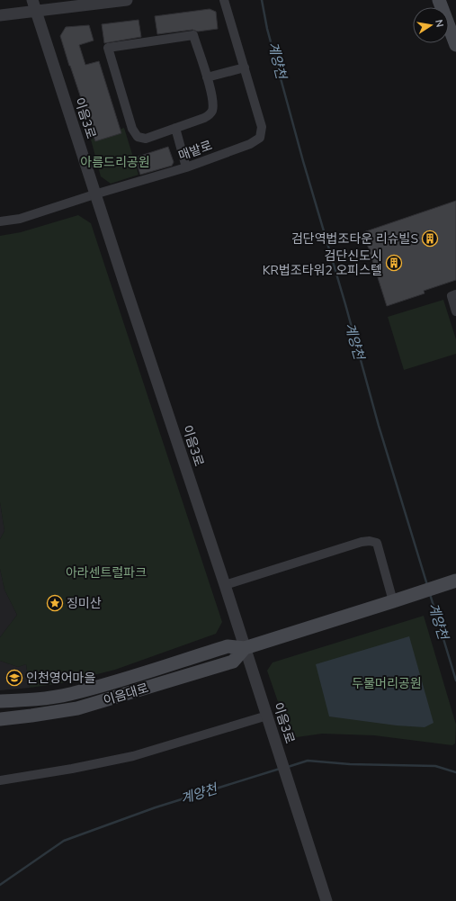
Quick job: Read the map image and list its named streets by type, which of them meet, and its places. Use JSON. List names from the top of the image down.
{
  "streets": {
    "main road": ["이음대로"],
    "street": ["이음3로", "매밭로"]
  },
  "crossings": [
    ["이음3로", "매밭로"],
    ["이음3로", "이음대로"]
  ],
  "water": ["계양천"],
  "parks": ["아름드리공원", "아라센트럴파크", "두물머리공원"],
  "places": {
    "building": ["검단역법조타운 리슈빌S", "검단신도시 KR법조타워2 오피스텔"],
    "place": ["징미산"],
    "school or university": ["인천영어마을"]
  },
  "north": "right"
}
